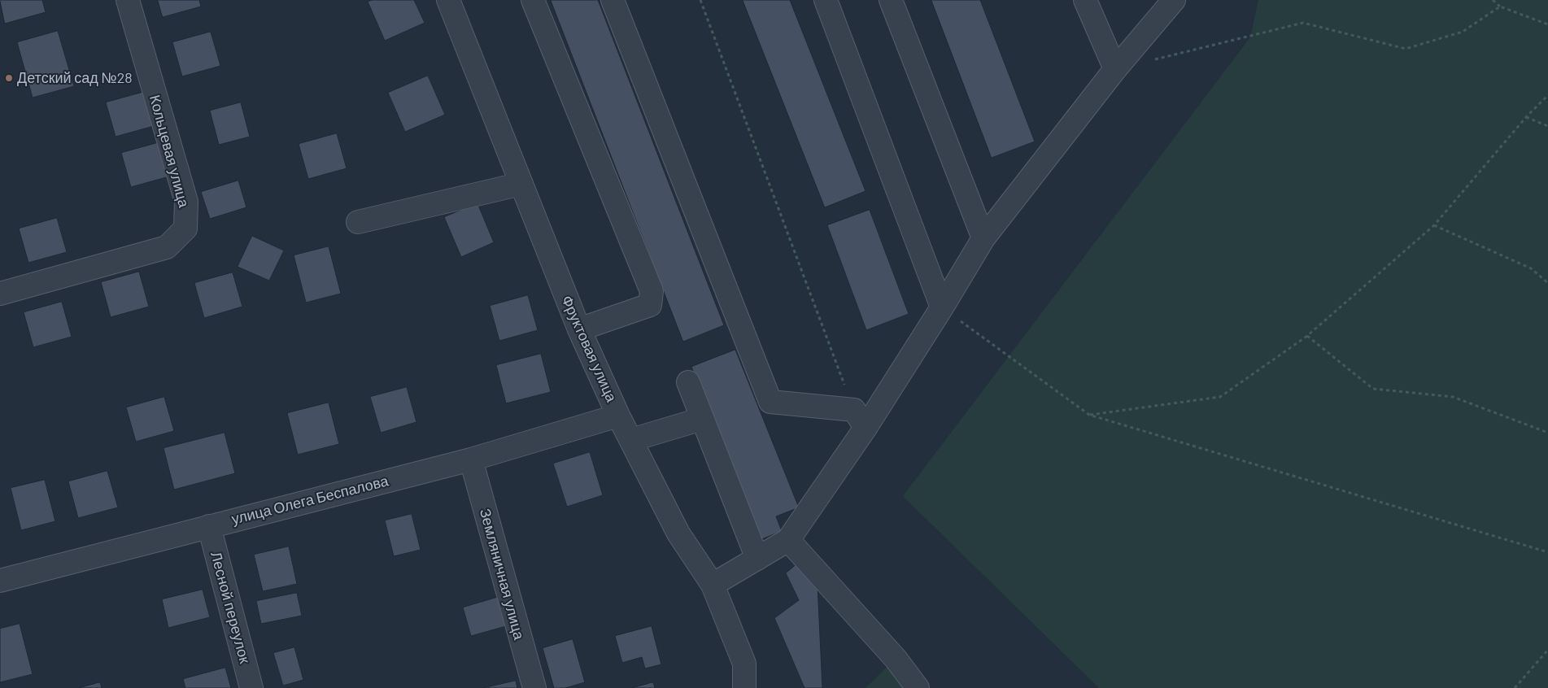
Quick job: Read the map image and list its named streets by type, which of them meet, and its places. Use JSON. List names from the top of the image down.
{
  "streets": {
    "street": [
      "Кольцевая улица",
      "Фруктовая улица",
      "улица Олега Беспалова",
      "Земляничная улица",
      "Лесной переулок"
    ]
  },
  "crossings": [
    ["Фруктовая улица", "улица Олега Беспалова"],
    ["улица Олега Беспалова", "Земляничная улица"],
    ["улица Олега Беспалова", "Лесной переулок"]
  ],
  "places": ["Детский сад №28"]
}
